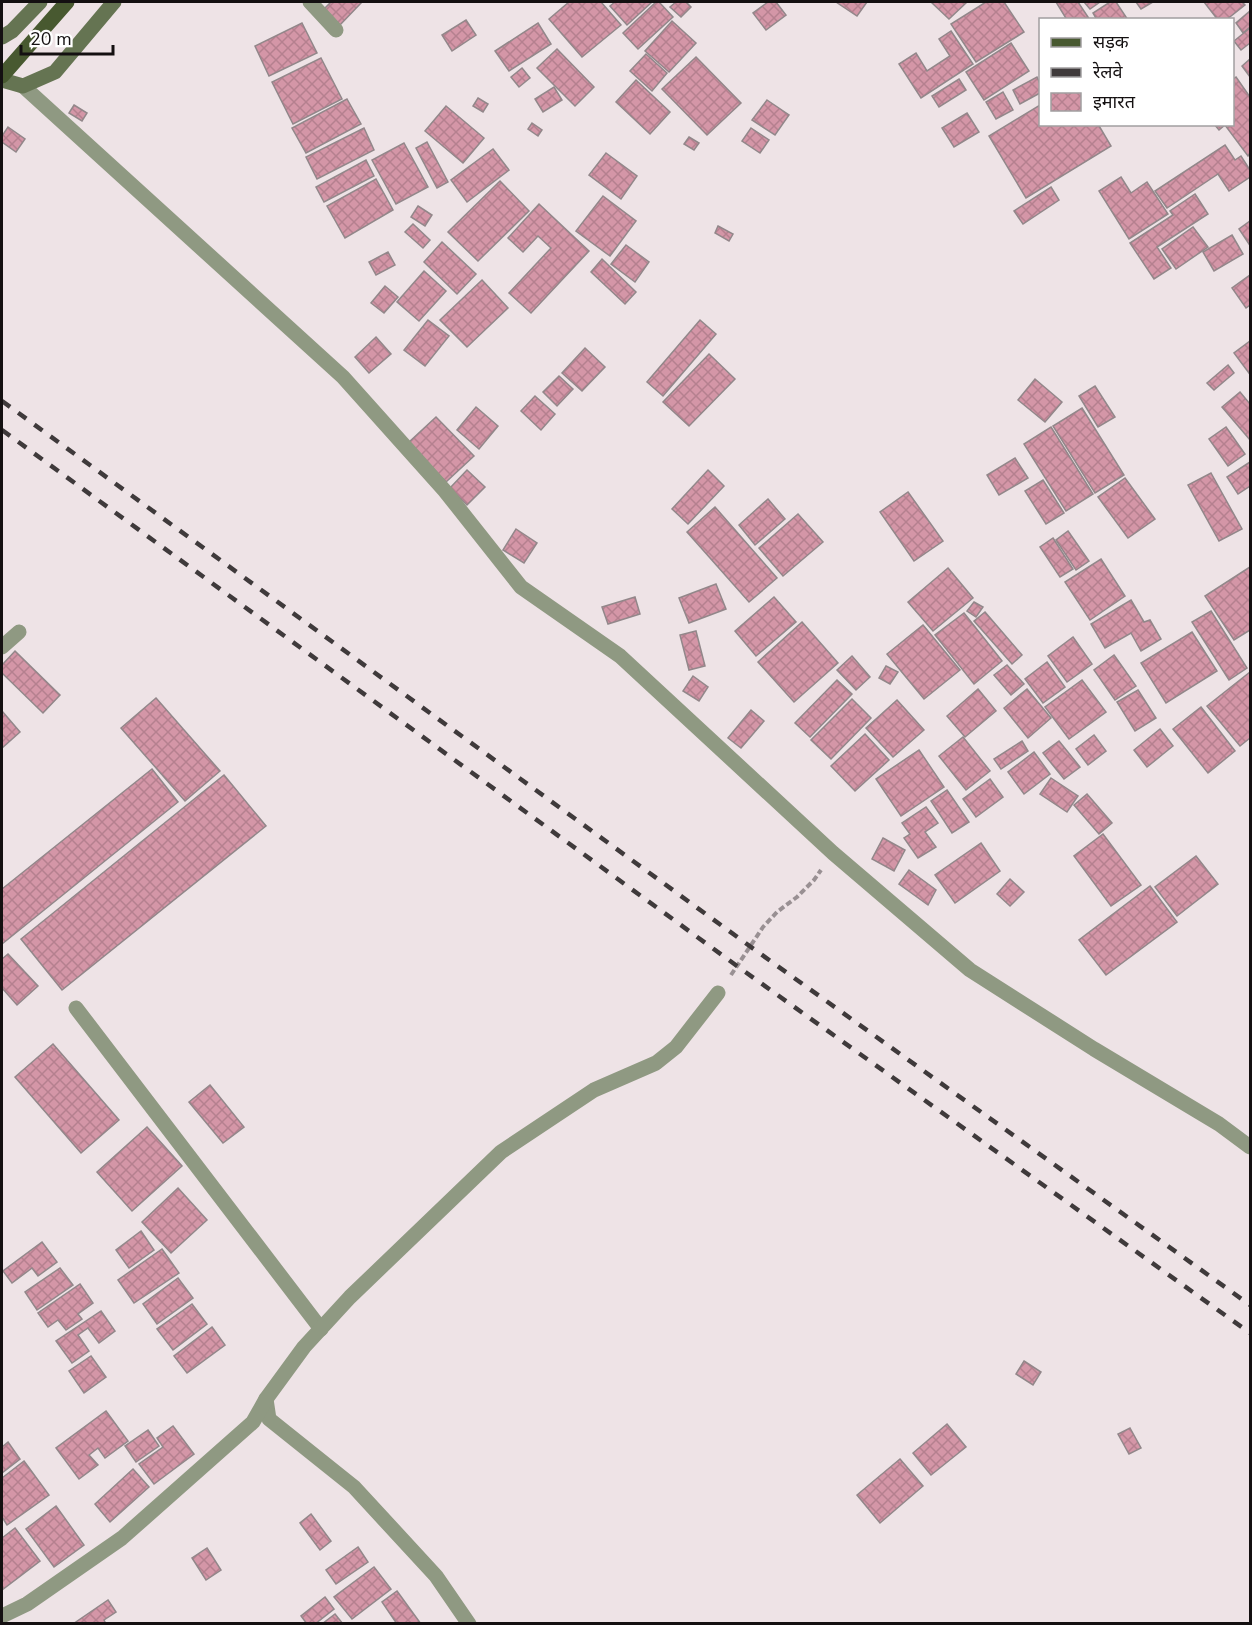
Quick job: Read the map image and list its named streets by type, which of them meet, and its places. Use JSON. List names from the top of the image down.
{
  "legend": ["सड़क", "रेलवे", "इमारत"],
  "scale_bar": "20 m"
}
